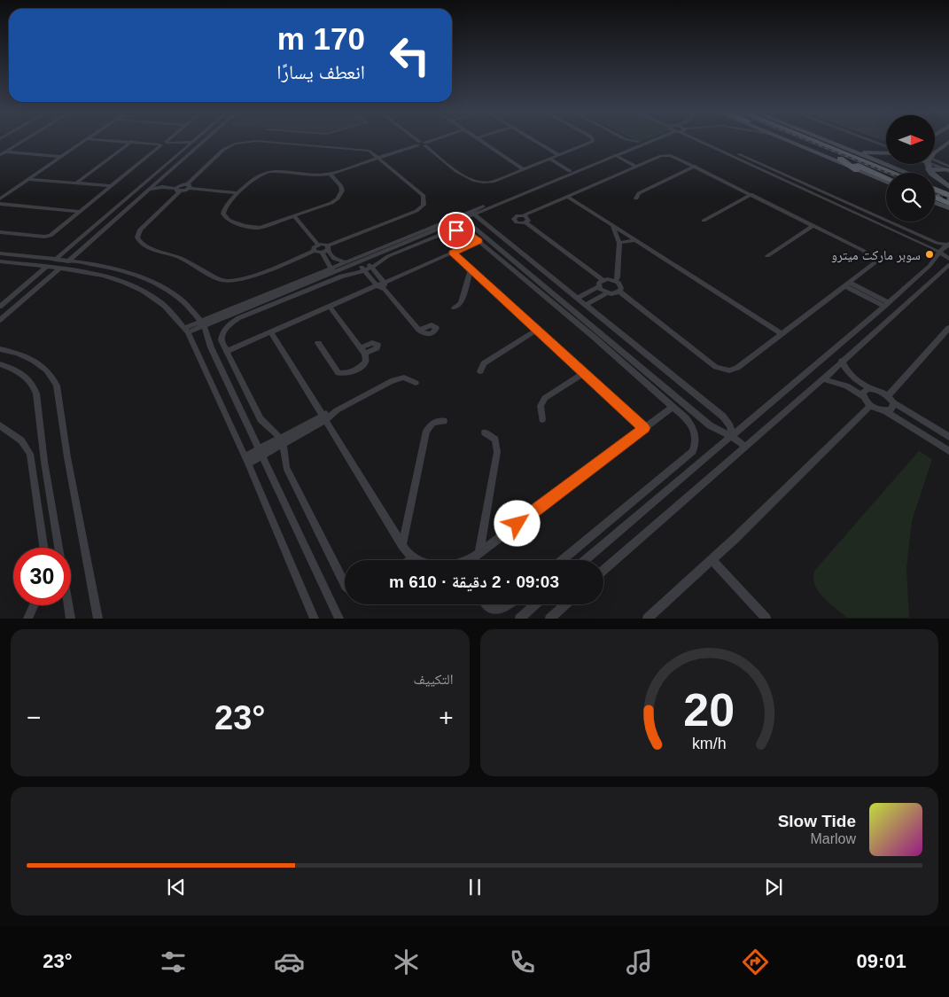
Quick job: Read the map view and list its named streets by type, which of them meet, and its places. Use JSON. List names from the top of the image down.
{
  "places": ["سوبر ماركت ميترو"],
  "north": "right",
  "page": {
    "turn": ["170 m", "انعطف يسارًا"],
    "limit": "30",
    "trip": "09:03 · 2 دقيقة · 610 m",
    "tile": "التكييف",
    "heat": ["−", "23°", "+"],
    "song": ["Slow Tide", "Marlow"],
    "tabs": ["09:01", "23°"],
    "gauge": ["20", "km/h"]
  }
}
